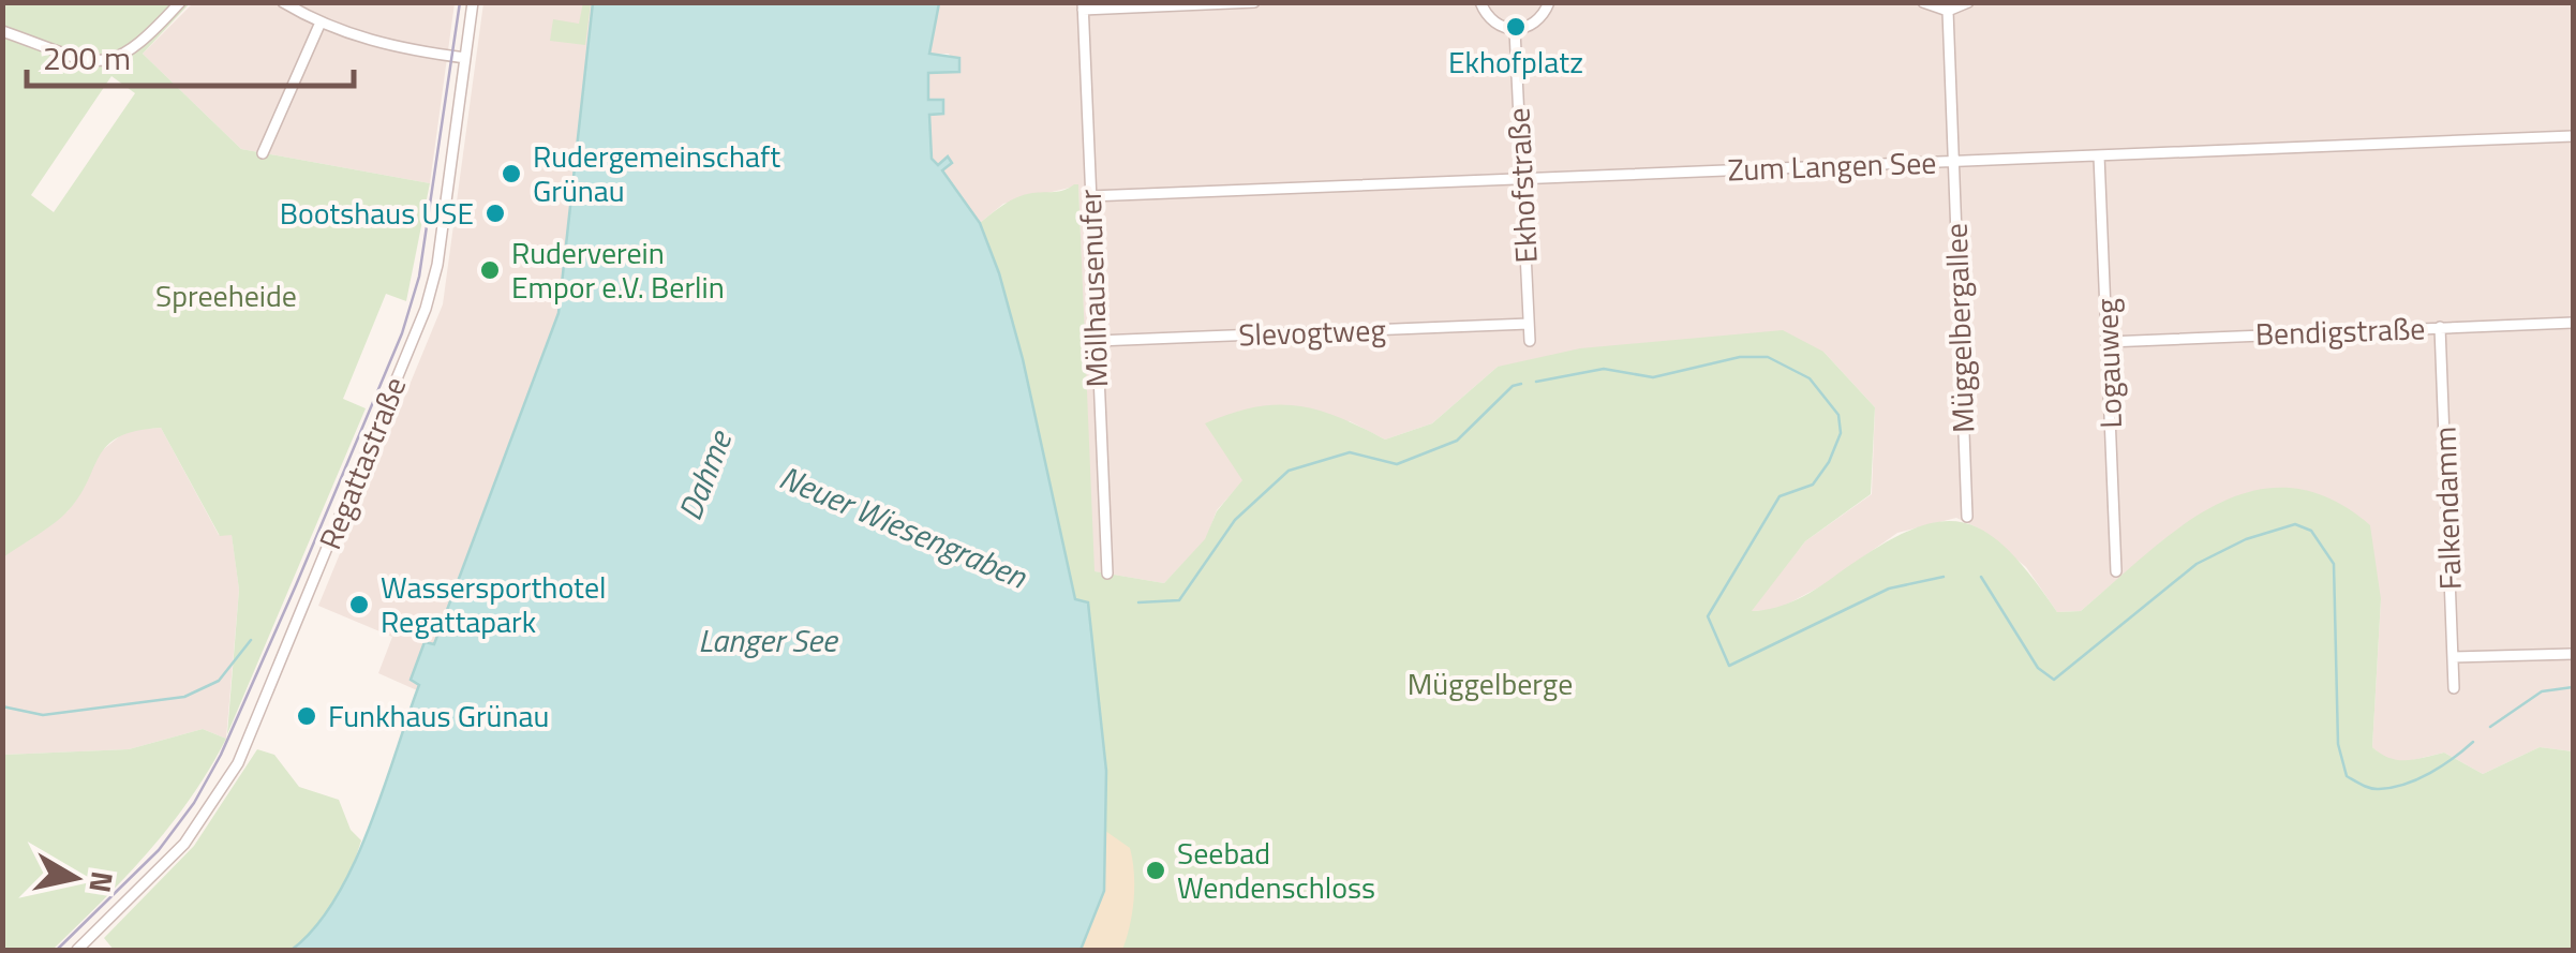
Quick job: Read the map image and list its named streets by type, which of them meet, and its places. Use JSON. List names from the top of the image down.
{
  "streets": {
    "street": [
      "Zum Langen See",
      "Ekhofstraße",
      "Möllhausenufer",
      "Müggelbergallee",
      "Bendigstraße",
      "Slevogtweg",
      "Logauweg",
      "Regattastraße",
      "Falkendamm"
    ]
  },
  "crossings": [
    ["Zum Langen See", "Ekhofstraße"],
    ["Zum Langen See", "Möllhausenufer"],
    ["Zum Langen See", "Müggelbergallee"],
    ["Zum Langen See", "Logauweg"],
    ["Ekhofstraße", "Slevogtweg"],
    ["Möllhausenufer", "Slevogtweg"],
    ["Bendigstraße", "Logauweg"],
    ["Bendigstraße", "Falkendamm"]
  ],
  "water": ["Dahme", "Neuer Wiesengraben", "Langer See"],
  "parks": ["Spreeheide", "Müggelberge"],
  "places": [
    "Ekhofplatz",
    "Rudergemeinschaft Grünau",
    "Bootshaus USE",
    "Ruderverein Empor e.V. Berlin",
    "Wassersporthotel Regattapark",
    "Funkhaus Grünau",
    "Seebad Wendenschloss"
  ],
  "scale_bar": "200 m",
  "north": "right"
}
